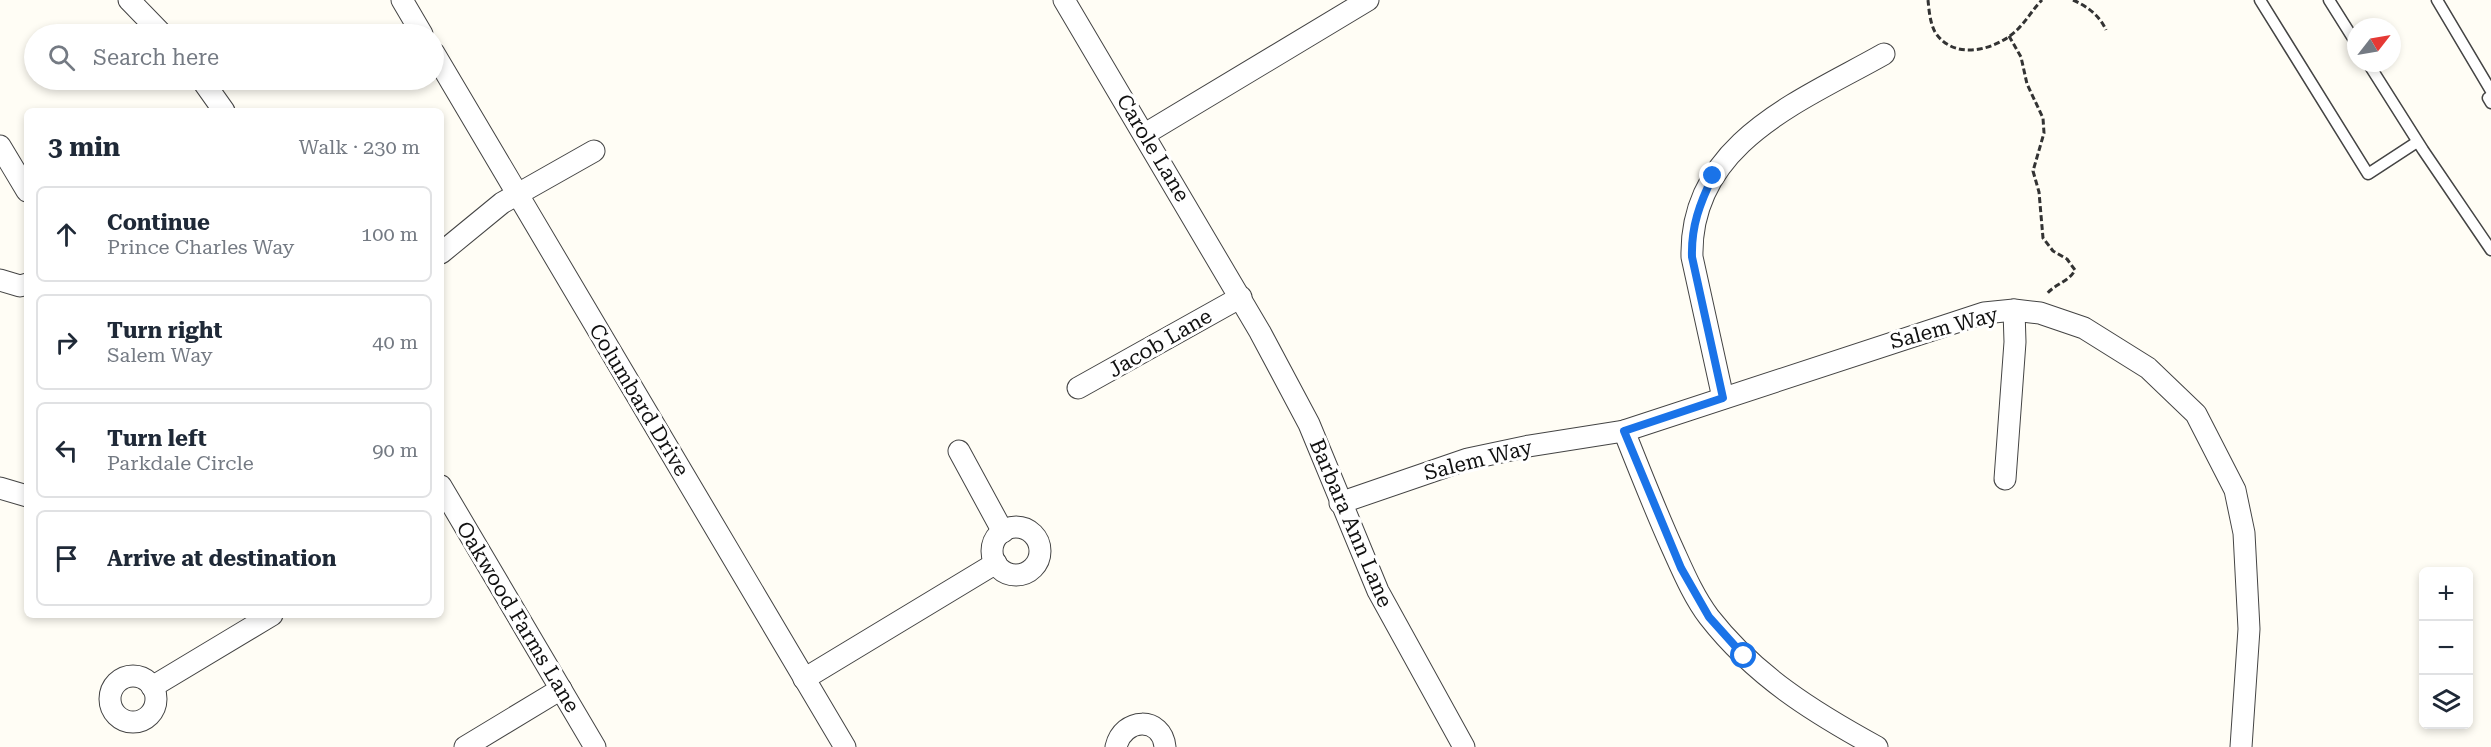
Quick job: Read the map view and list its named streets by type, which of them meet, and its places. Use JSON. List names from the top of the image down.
{
  "streets": {
    "street": [
      "Carole Lane",
      "Salem Way",
      "Jacob Lane",
      "Columbard Drive",
      "Barbara Ann Lane",
      "Oakwood Farms Lane"
    ]
  },
  "crossings": [
    ["Carole Lane", "Jacob Lane"],
    ["Carole Lane", "Barbara Ann Lane"],
    ["Salem Way", "Barbara Ann Lane"],
    ["Jacob Lane", "Barbara Ann Lane"]
  ],
  "north": "top right",
  "page": {
    "search": "Search here",
    "heading": ["3 min", "Walk · 230 m"],
    "list": [
      ["Continue", "Prince Charles Way", "100 m"],
      ["Turn right", "Salem Way", "40 m"],
      ["Turn left", "Parkdale Circle", "90 m"],
      "Arrive at destination"
    ],
    "map_buttons": ["+", "−"]
  }
}
